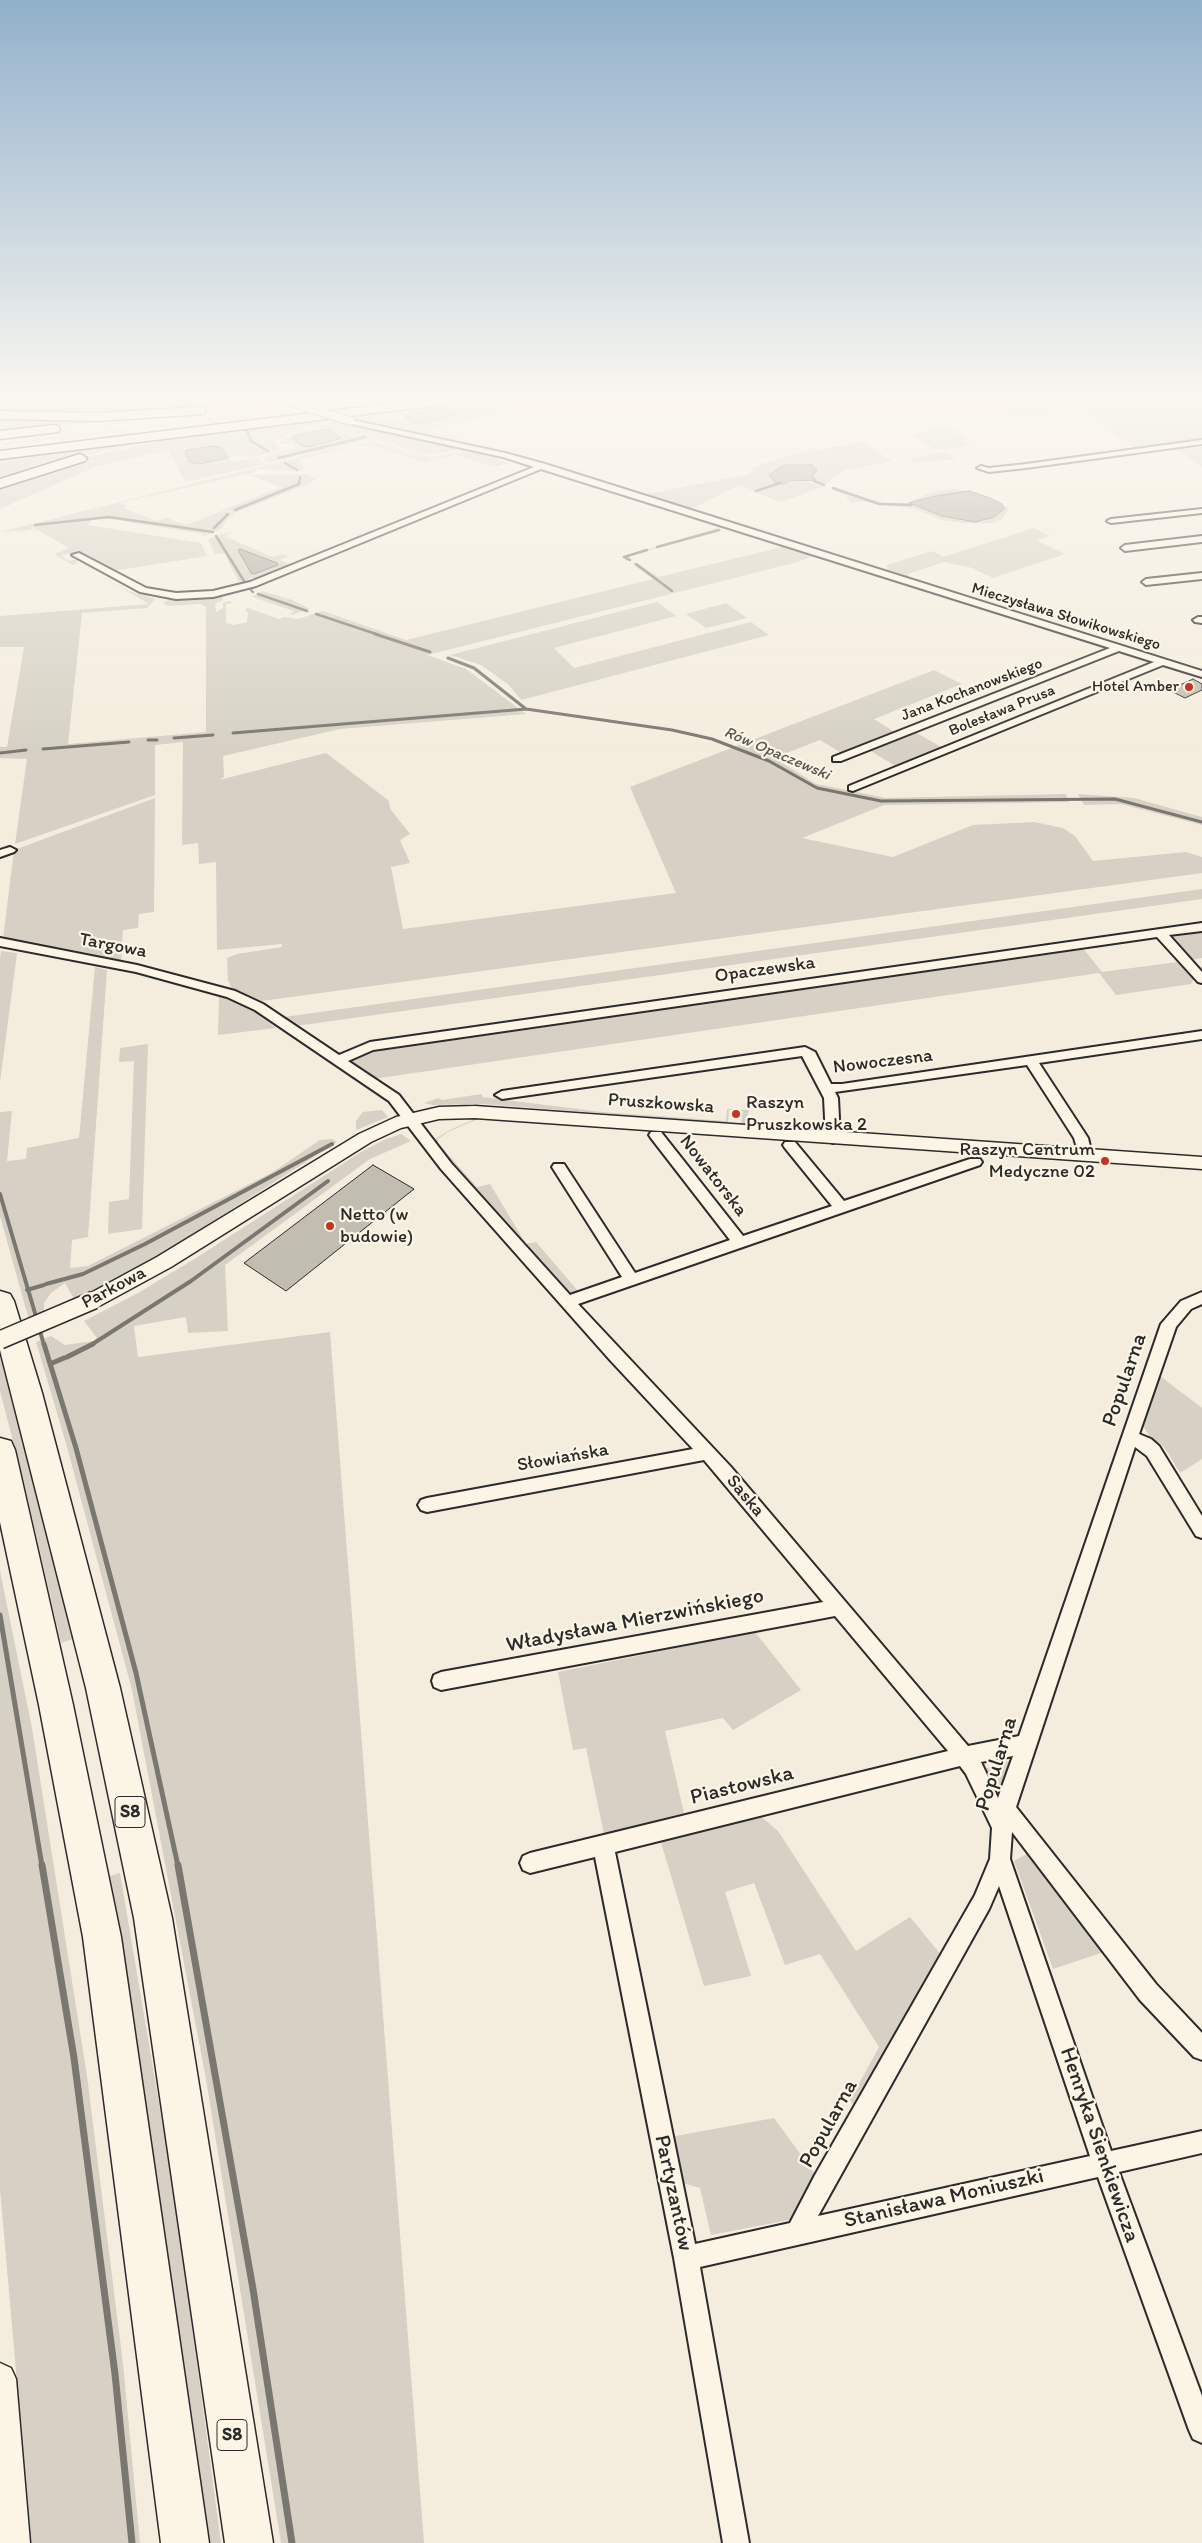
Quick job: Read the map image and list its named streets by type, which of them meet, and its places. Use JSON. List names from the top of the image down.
{
  "streets": {
    "highway": ["S8"],
    "street": [
      "Mieczysława Słowikowskiego",
      "Jana Kochanowskiego",
      "Bolesława Prusa",
      "Targowa",
      "Opaczewska",
      "Nowoczesna",
      "Pruszkowska",
      "Nowatorska",
      "Parkowa",
      "Popularna",
      "Słowiańska",
      "Saska",
      "Władysława Mierzwińskiego",
      "Piastowska",
      "Henryka Sienkiewicza",
      "Partyzantów",
      "Stanisława Moniuszki"
    ]
  },
  "crossings": [
    ["Mieczysława Słowikowskiego", "Jana Kochanowskiego"],
    ["Mieczysława Słowikowskiego", "Bolesława Prusa"],
    ["Targowa", "Opaczewska"],
    ["Pruszkowska", "Parkowa"],
    ["Pruszkowska", "Saska"],
    ["Nowatorska", "Saska"],
    ["Popularna", "Saska"],
    ["Popularna", "Piastowska"],
    ["Popularna", "Henryka Sienkiewicza"],
    ["Popularna", "Stanisława Moniuszki"],
    ["Słowiańska", "Saska"],
    ["Saska", "Władysława Mierzwińskiego"],
    ["Saska", "Piastowska"],
    ["Piastowska", "Partyzantów"],
    ["Henryka Sienkiewicza", "Stanisława Moniuszki"],
    ["Partyzantów", "Stanisława Moniuszki"]
  ],
  "water": ["Rów Opaczewski"],
  "places": [
    "Hotel Amber",
    "Raszyn Pruszkowska 2",
    "Raszyn Centrum Medyczne 02",
    "Netto (w budowie)"
  ]
}
